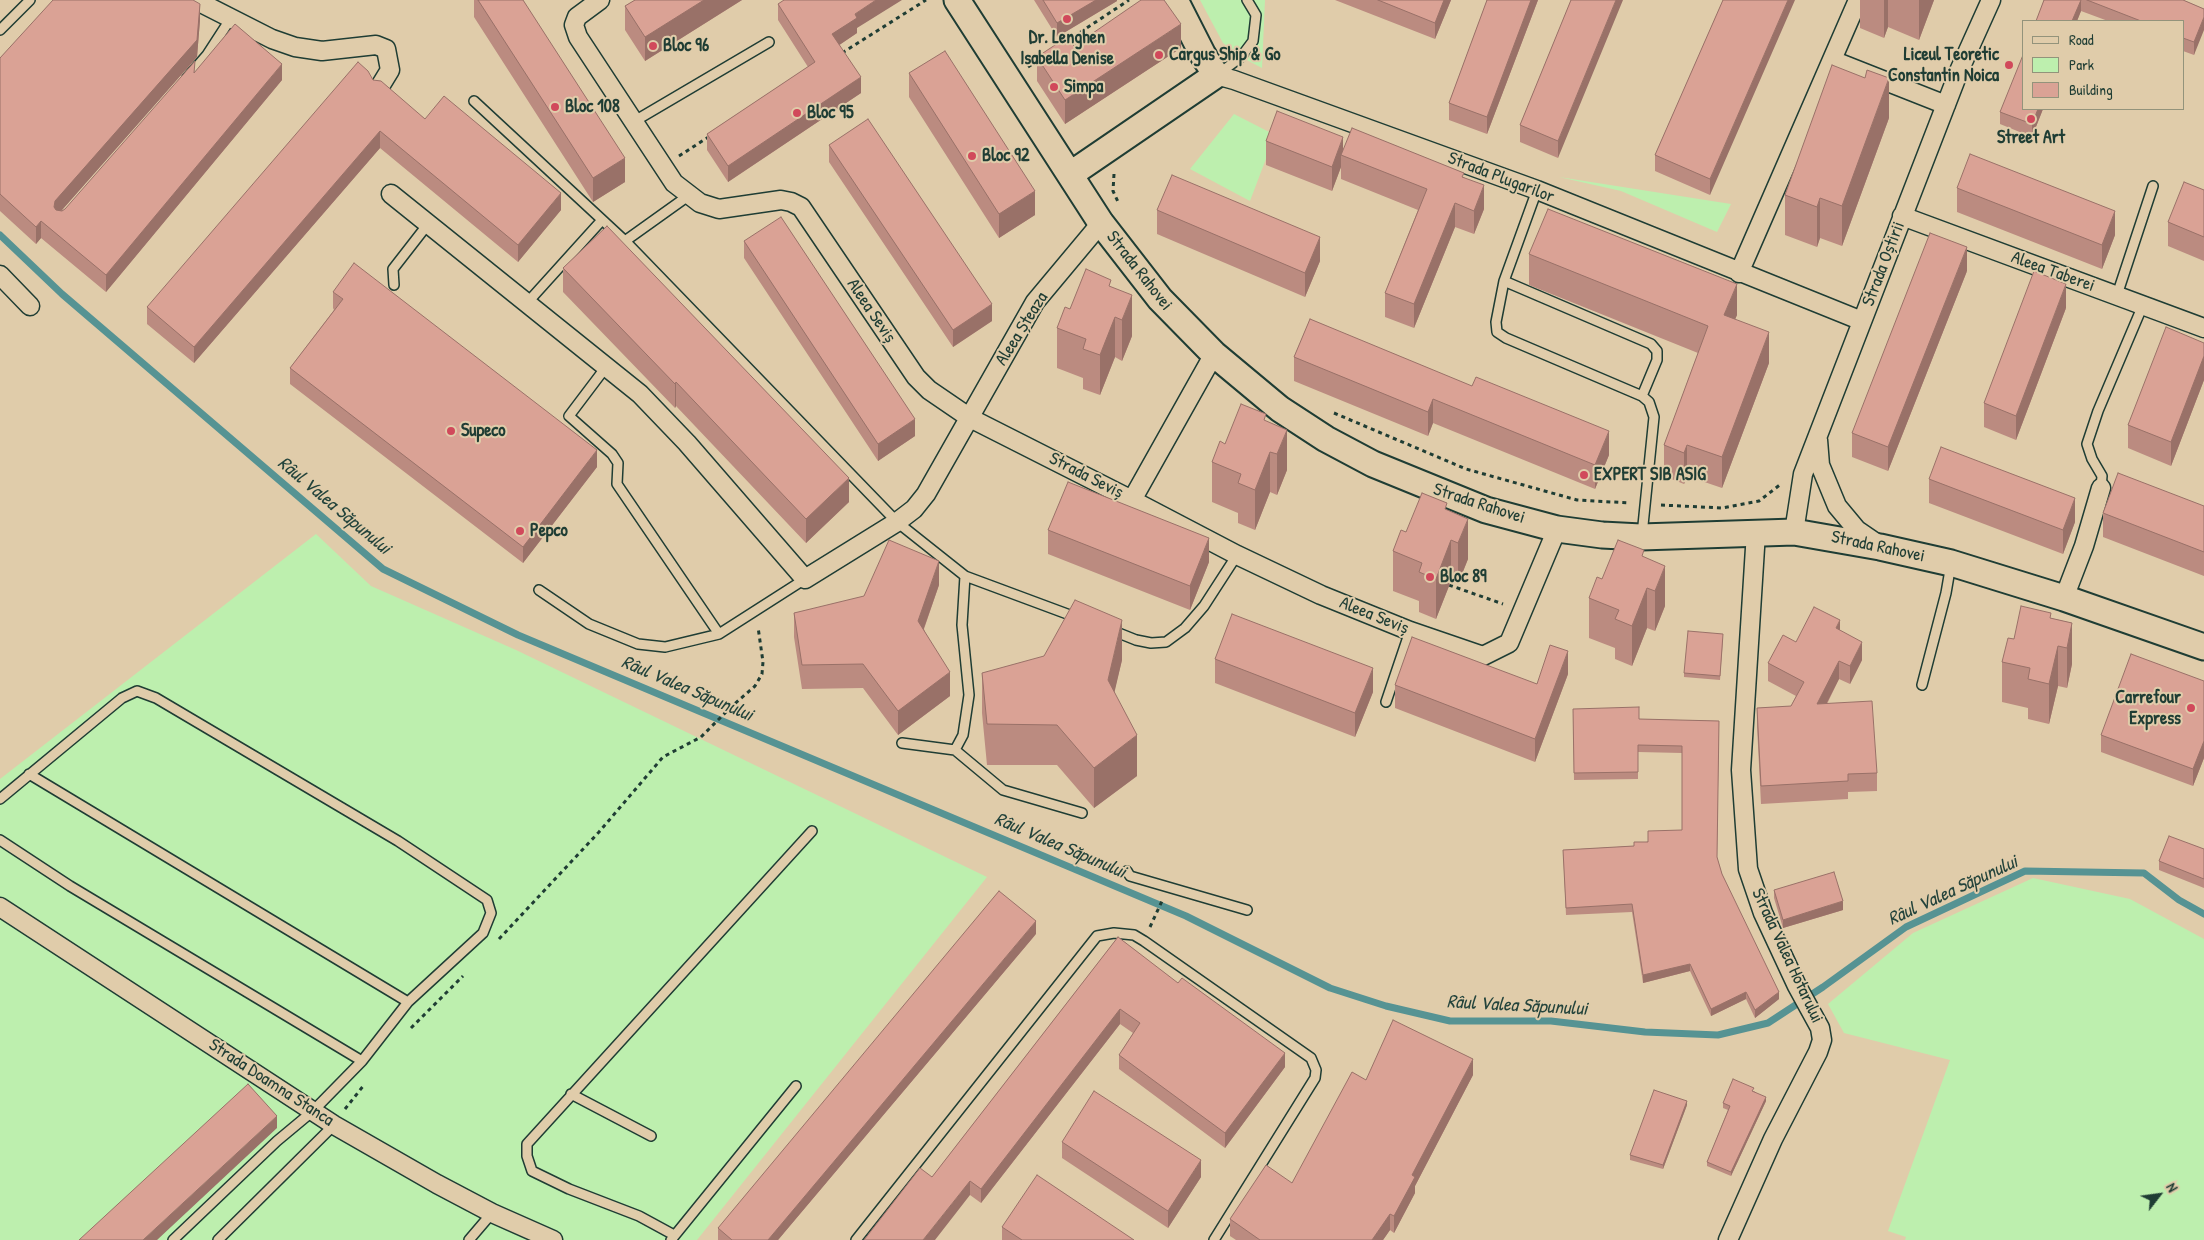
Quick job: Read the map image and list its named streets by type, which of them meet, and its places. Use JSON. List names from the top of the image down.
{
  "streets": {
    "street": [
      "Strada Plugarilor",
      "Strada Oștirii",
      "Strada Rahovei",
      "Aleea Taberei",
      "Aleea Seviș",
      "Aleea Șteaza",
      "Strada Seviș",
      "Strada Valea Hotarului",
      "Strada Doamna Stanca"
    ]
  },
  "crossings": [
    ["Strada Plugarilor", "Strada Oștirii"],
    ["Strada Oștirii", "Strada Rahovei"],
    ["Strada Oștirii", "Aleea Taberei"],
    ["Strada Rahovei", "Aleea Seviș"],
    ["Strada Rahovei", "Aleea Șteaza"],
    ["Strada Rahovei", "Strada Seviș"],
    ["Strada Rahovei", "Strada Valea Hotarului"],
    ["Aleea Seviș", "Aleea Șteaza"],
    ["Aleea Seviș", "Strada Seviș"],
    ["Aleea Șteaza", "Strada Seviș"]
  ],
  "water": ["Râul Valea Săpunului"],
  "places": [
    "Dr. Lenghen Isabella Denise",
    "Bloc 96",
    "Cargus Ship & Go",
    "Liceul Teoretic Constantin Noica",
    "Simpa",
    "Bloc 108",
    "Bloc 95",
    "Street Art",
    "Bloc 92",
    "Supeco",
    "EXPERT SIB ASIG",
    "Pepco",
    "Bloc 89",
    "Carrefour Express"
  ],
  "legend": ["Road", "Park", "Building"],
  "north": "top right"
}
